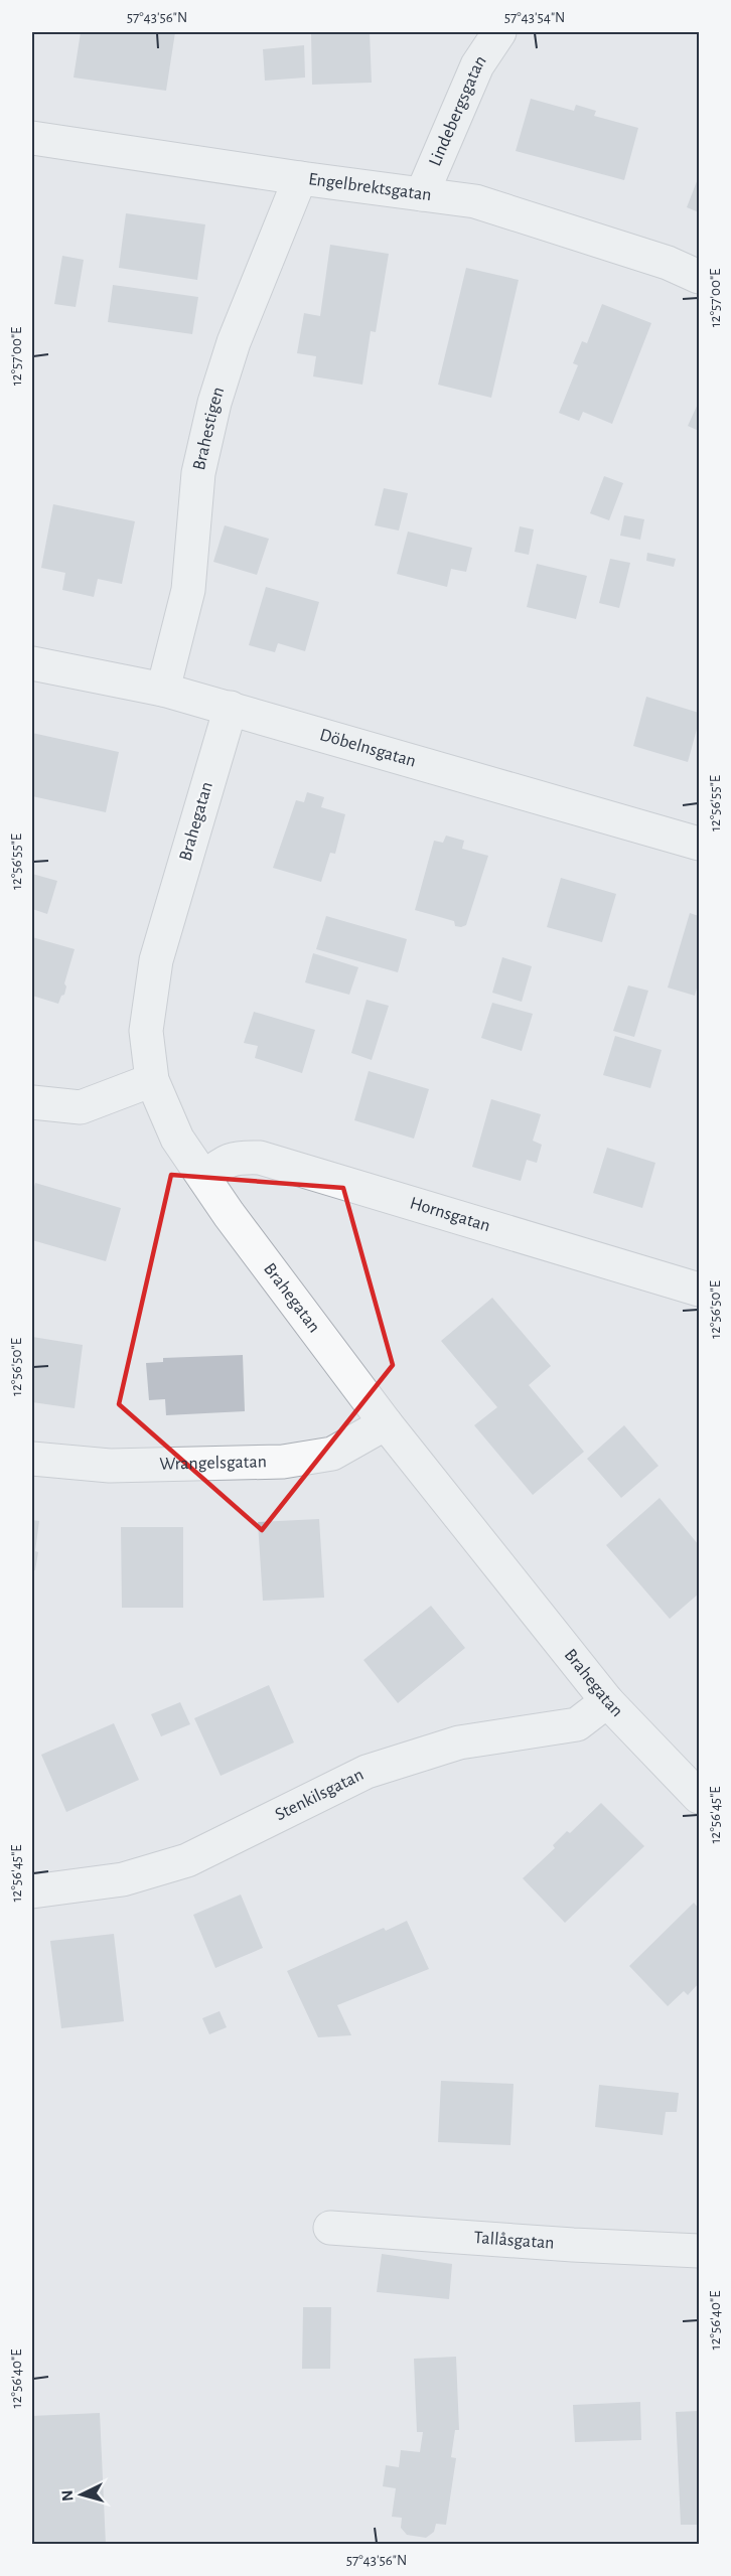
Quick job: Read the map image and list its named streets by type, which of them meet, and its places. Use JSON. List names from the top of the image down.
{
  "streets": {
    "street": [
      "Lindebergsgatan",
      "Engelbrektsgatan",
      "Brahestigen",
      "Döbelnsgatan",
      "Brahegatan",
      "Hornsgatan",
      "Wrangelsgatan",
      "Stenkilsgatan",
      "Tallåsgatan"
    ]
  },
  "crossings": [
    ["Lindebergsgatan", "Engelbrektsgatan"],
    ["Engelbrektsgatan", "Brahestigen"],
    ["Brahestigen", "Döbelnsgatan"],
    ["Döbelnsgatan", "Brahegatan"],
    ["Brahegatan", "Hornsgatan"],
    ["Brahegatan", "Wrangelsgatan"],
    ["Brahegatan", "Stenkilsgatan"]
  ],
  "north": "left",
  "coordinates": [
    "57°43'56\"N",
    "57°43'54\"N",
    "12°57'00\"E",
    "12°56'55\"E",
    "12°56'50\"E",
    "12°56'45\"E",
    "12°56'40\"E"
  ]
}
